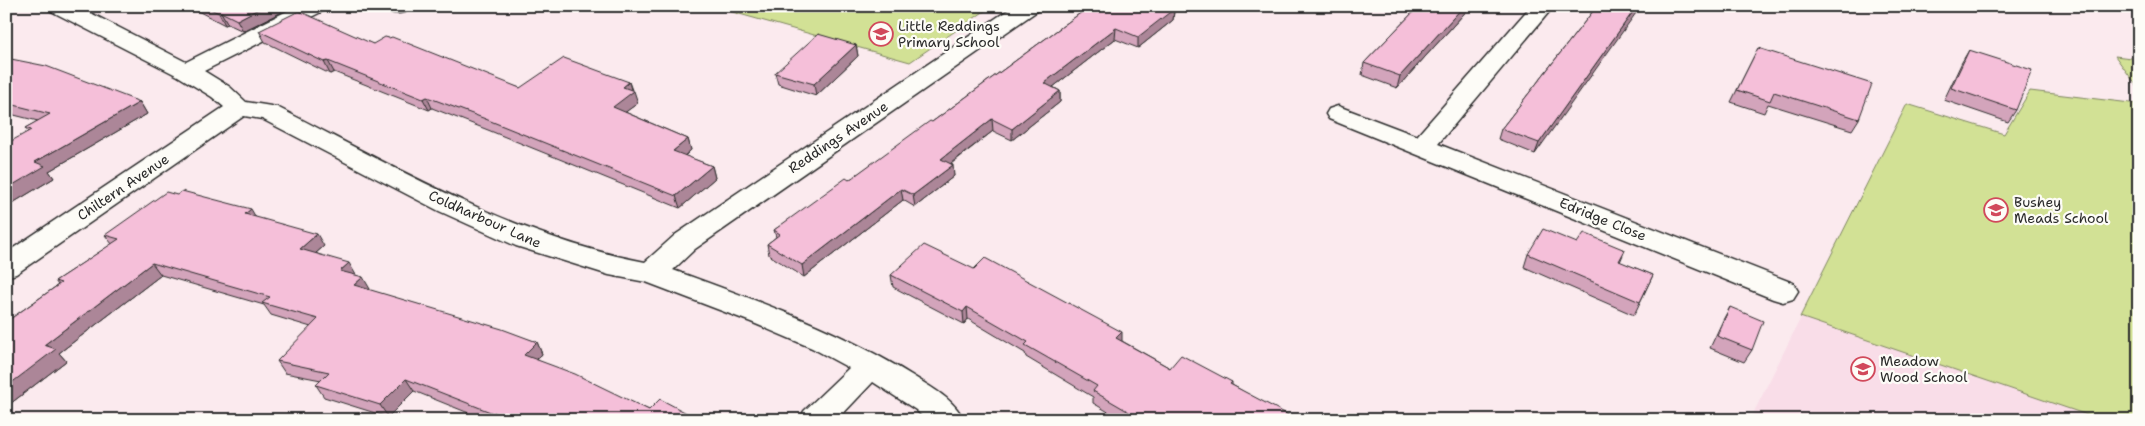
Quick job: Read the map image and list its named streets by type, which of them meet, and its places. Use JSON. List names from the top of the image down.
{
  "streets": {
    "street": [
      "Reddings Avenue",
      "Chiltern Avenue",
      "Coldharbour Lane",
      "Edridge Close"
    ]
  },
  "crossings": [
    ["Reddings Avenue", "Coldharbour Lane"],
    ["Chiltern Avenue", "Coldharbour Lane"]
  ],
  "places": {
    "school or university": ["Little Reddings Primary School", "Bushey Meads School", "Meadow Wood School"]
  }
}
